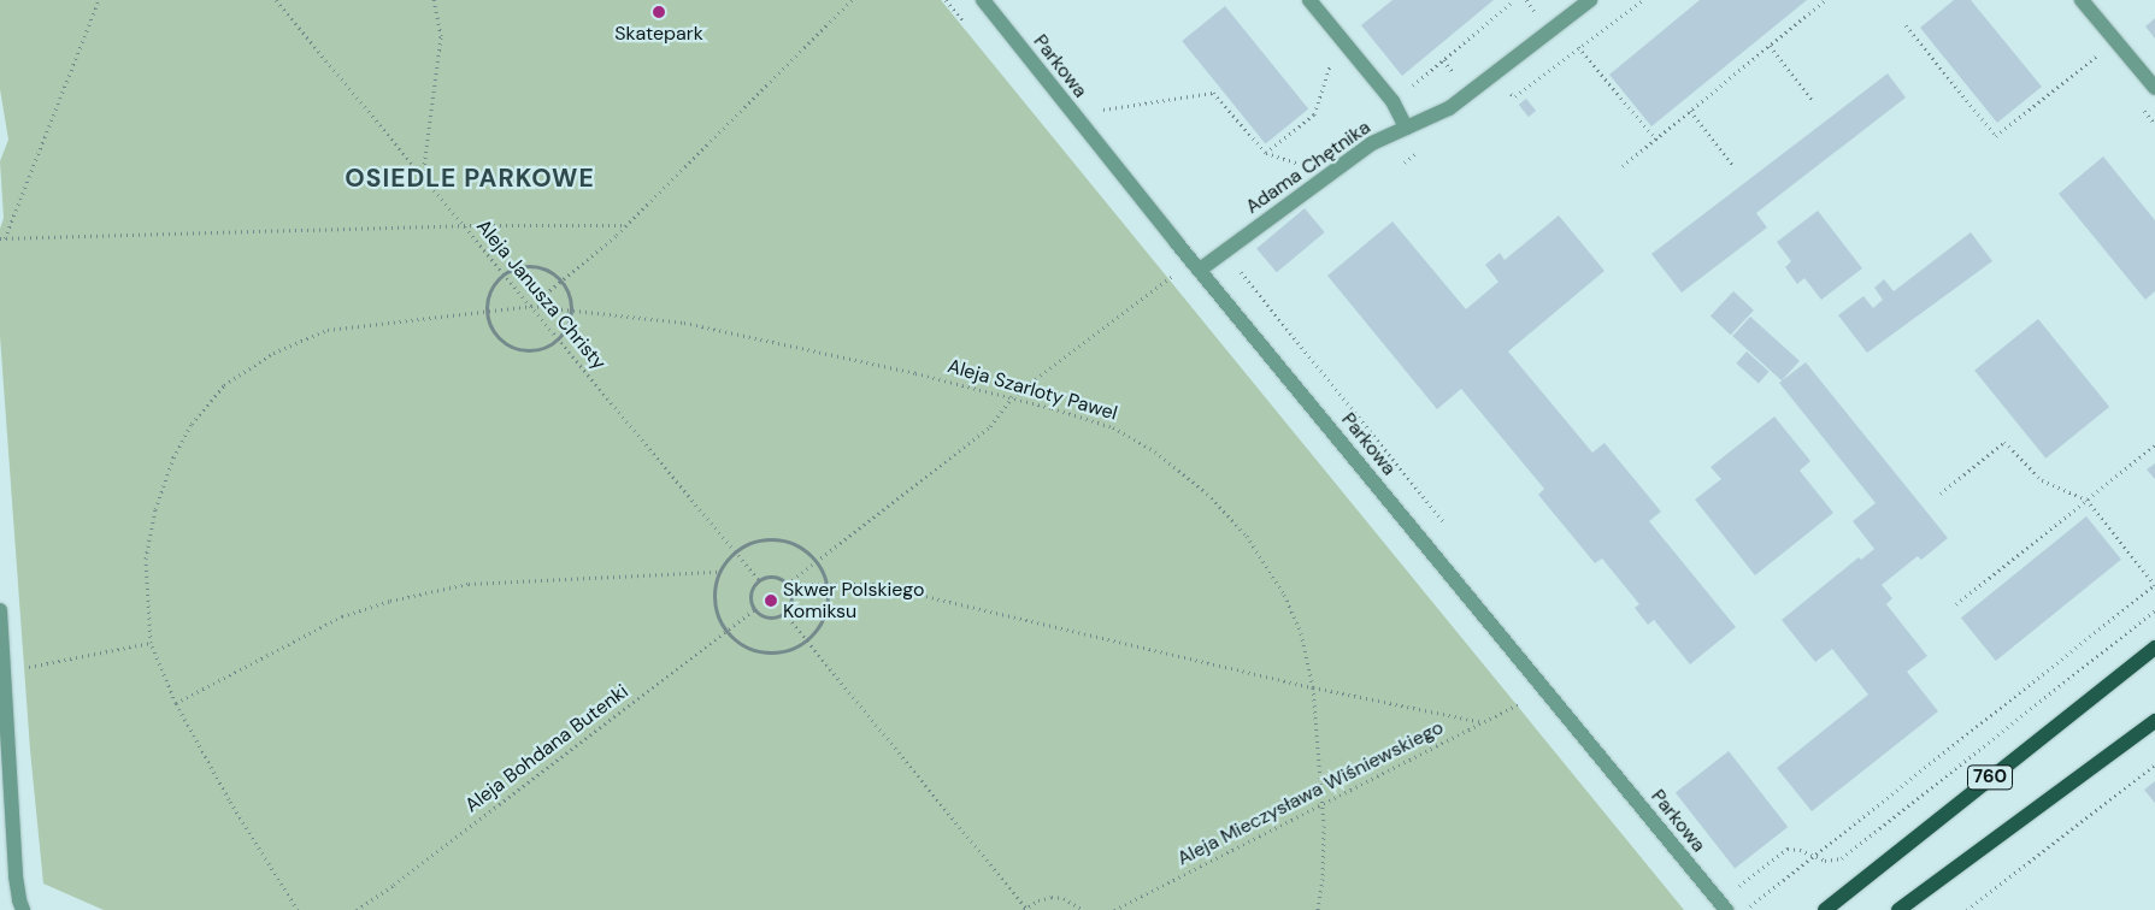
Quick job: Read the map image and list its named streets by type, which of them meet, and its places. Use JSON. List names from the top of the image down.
{
  "streets": {
    "main road": ["760"],
    "street": ["Parkowa", "Adama Chętnika"],
    "path": [
      "Aleja Janusza Christy",
      "Aleja Szarloty Pawel",
      "Aleja Bohdana Butenki",
      "Aleja Mieczysława Wiśniewskiego"
    ]
  },
  "crossings": [
    ["Parkowa", "Adama Chętnika"],
    ["Aleja Janusza Christy", "Aleja Szarloty Pawel"],
    ["Aleja Janusza Christy", "Aleja Bohdana Butenki"],
    ["Aleja Szarloty Pawel", "Aleja Mieczysława Wiśniewskiego"]
  ],
  "districts": ["OSIEDLE PARKOWE"],
  "places": ["Skatepark", "Skwer Polskiego Komiksu"]
}
